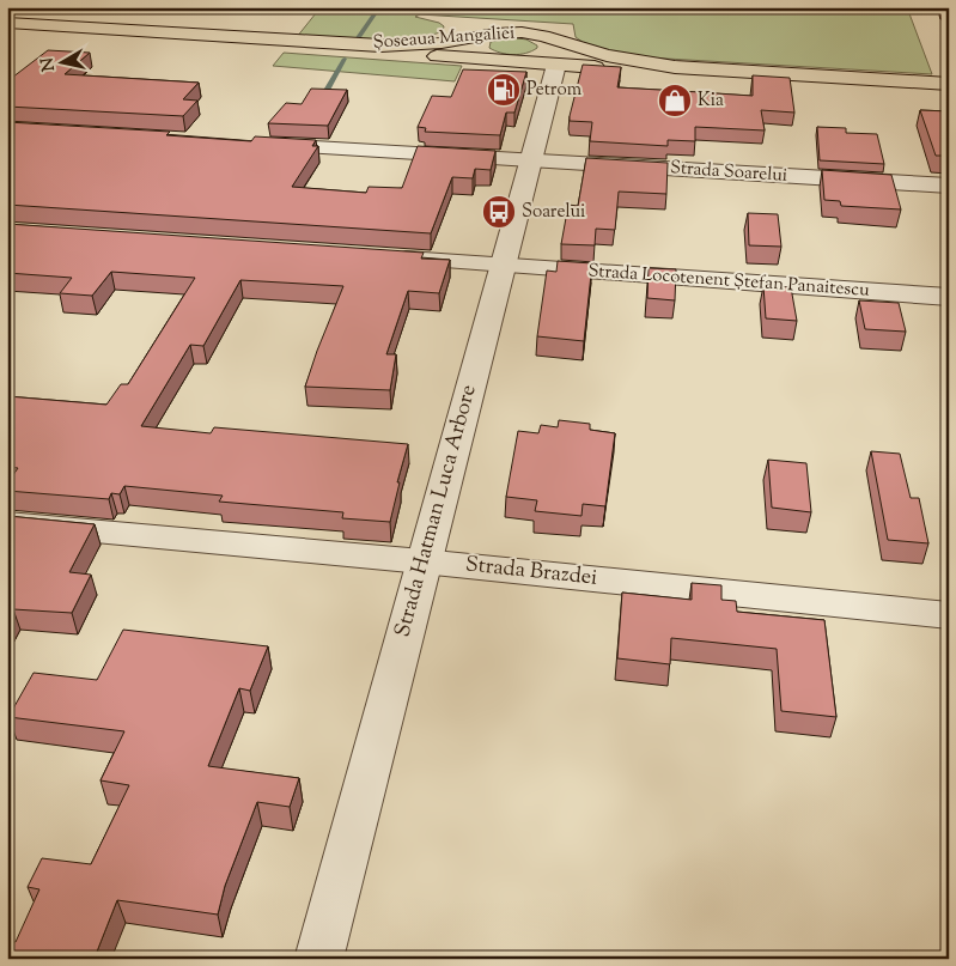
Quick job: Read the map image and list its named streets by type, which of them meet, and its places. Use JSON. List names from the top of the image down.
{
  "streets": {
    "main road": ["Șoseaua Mangaliei"],
    "street": [
      "Strada Soarelui",
      "Strada Locotenent Ștefan Panaitescu",
      "Strada Hatman Luca Arbore",
      "Strada Brazdei"
    ]
  },
  "crossings": [
    ["Șoseaua Mangaliei", "Strada Hatman Luca Arbore"],
    ["Strada Soarelui", "Strada Hatman Luca Arbore"],
    ["Strada Locotenent Ștefan Panaitescu", "Strada Hatman Luca Arbore"],
    ["Strada Hatman Luca Arbore", "Strada Brazdei"]
  ],
  "places": {
    "fuel station": ["Petrom"],
    "shop": ["Kia"],
    "bus stop": ["Soarelui"]
  },
  "north": "left"
}
